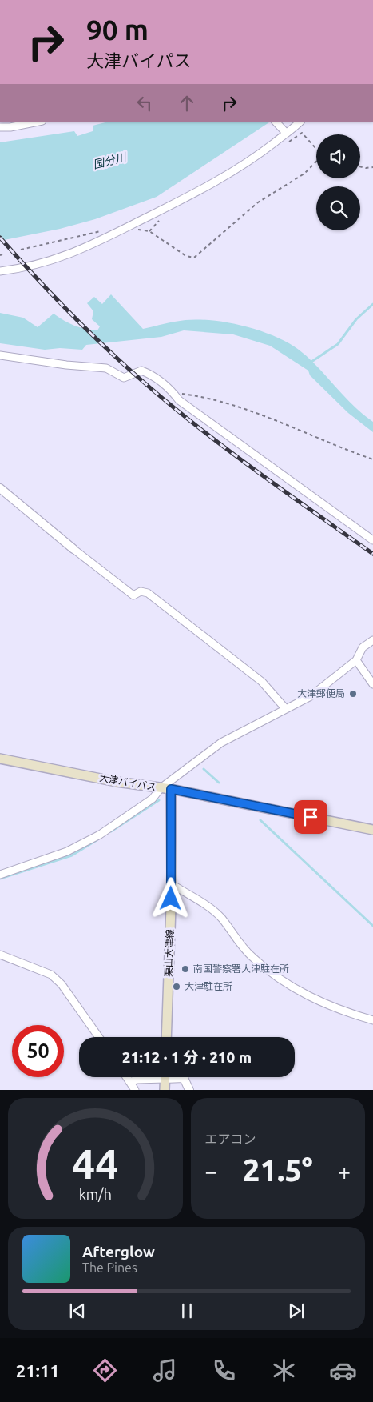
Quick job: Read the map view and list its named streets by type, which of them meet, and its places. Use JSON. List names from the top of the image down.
{
  "streets": {
    "main road": ["大津バイパス", "栗山大津線"]
  },
  "crossings": [
    ["大津バイパス", "栗山大津線"]
  ],
  "water": ["国分川"],
  "places": ["大津郵便局", "南国警察署大津駐在所", "大津駐在所"],
  "page": {
    "turn": ["90 m", "大津バイパス"],
    "limit": "50",
    "trip": "21:12 · 1 分 · 210 m",
    "tile": "エアコン",
    "heat": ["−", "21.5°", "+"],
    "song": ["Afterglow", "The Pines"],
    "tabs": "21:11",
    "gauge": ["44", "km/h"]
  }
}
